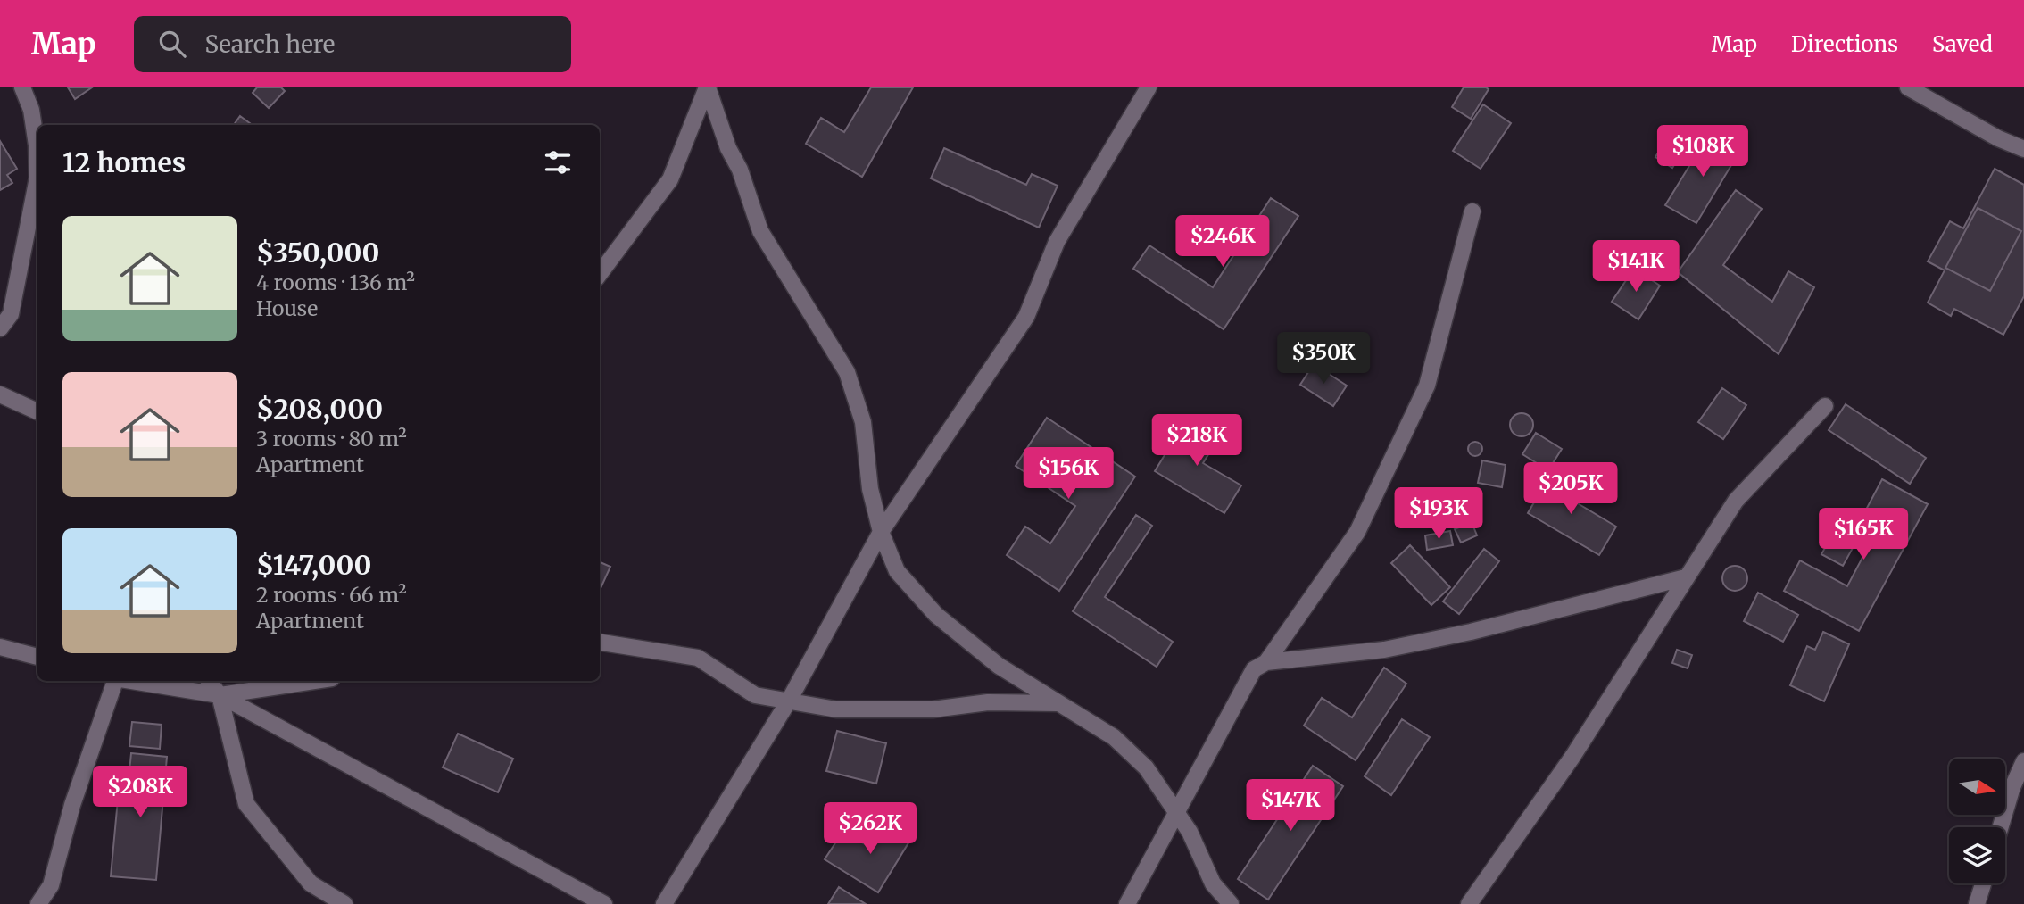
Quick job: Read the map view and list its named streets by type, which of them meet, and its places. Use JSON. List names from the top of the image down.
{
  "north": "right",
  "page": {
    "header": "Map",
    "search": "Search here",
    "nav": ["Map", "Directions", "Saved"],
    "price": [
      "$108K",
      "$246K",
      "$141K",
      "$350K",
      "$218K",
      "$156K",
      "$205K",
      "$193K",
      "$165K",
      "$208K",
      "$147K",
      "$262K"
    ],
    "heading": "12 homes",
    "list": [
      {
        "name": "$350,000",
        "note": "4 rooms · 136 m² · House"
      },
      {
        "name": "$208,000",
        "note": "3 rooms · 80 m² · Apartment"
      },
      {
        "name": "$147,000",
        "note": "2 rooms · 66 m² · Apartment"
      }
    ]
  }
}
